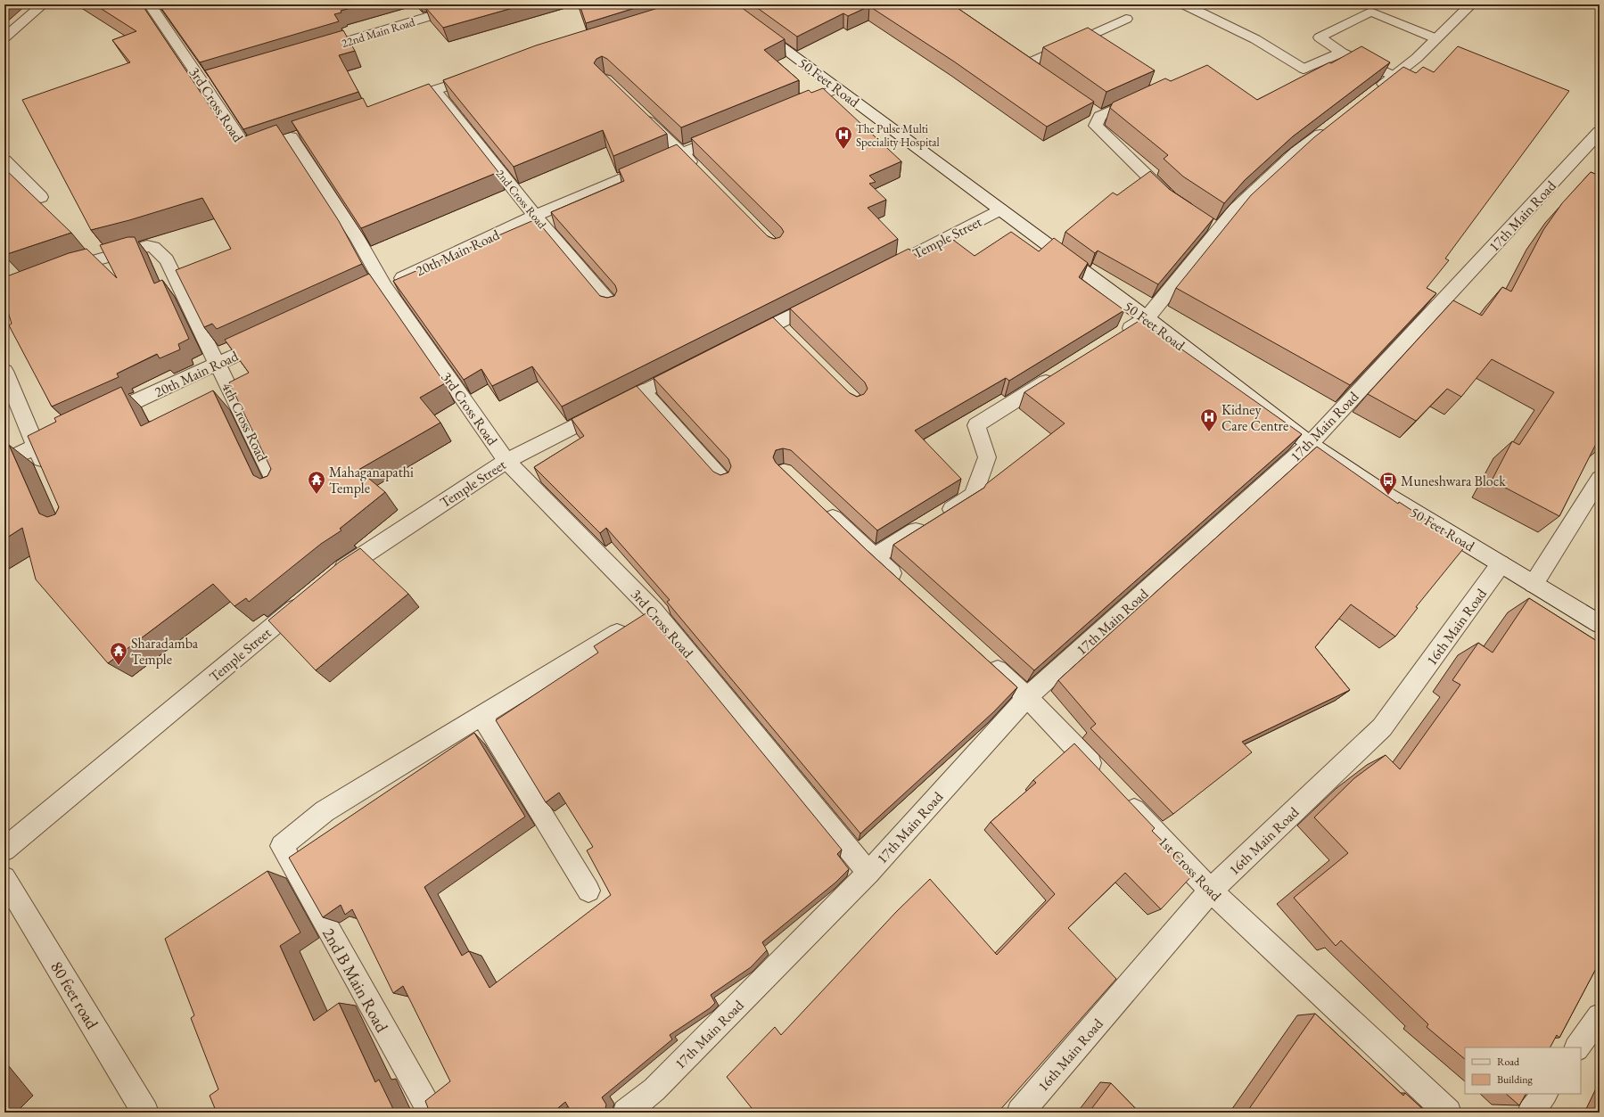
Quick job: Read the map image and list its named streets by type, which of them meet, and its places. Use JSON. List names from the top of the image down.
{
  "streets": {
    "street": [
      "22nd Main Road",
      "50 Feet Road",
      "3rd Cross Road",
      "2nd Cross Road",
      "17th Main Road",
      "Temple Street",
      "20th Main Road",
      "4th Cross Road",
      "16th Main Road",
      "1st Cross Road",
      "2nd B Main Road",
      "80 feet road"
    ]
  },
  "crossings": [
    ["50 Feet Road", "17th Main Road"],
    ["50 Feet Road", "Temple Street"],
    ["50 Feet Road", "16th Main Road"],
    ["3rd Cross Road", "17th Main Road"],
    ["3rd Cross Road", "Temple Street"],
    ["3rd Cross Road", "20th Main Road"],
    ["2nd Cross Road", "20th Main Road"],
    ["17th Main Road", "1st Cross Road"],
    ["20th Main Road", "4th Cross Road"],
    ["16th Main Road", "1st Cross Road"]
  ],
  "places": {
    "hospital": ["The Pulse Multi Speciality Hospital", "Kidney Care Centre"],
    "temple": ["Mahaganapathi Temple", "Sharadamba Temple"],
    "bus stop": ["Muneshwara Block"]
  },
  "legend": ["Road", "Building"]
}
